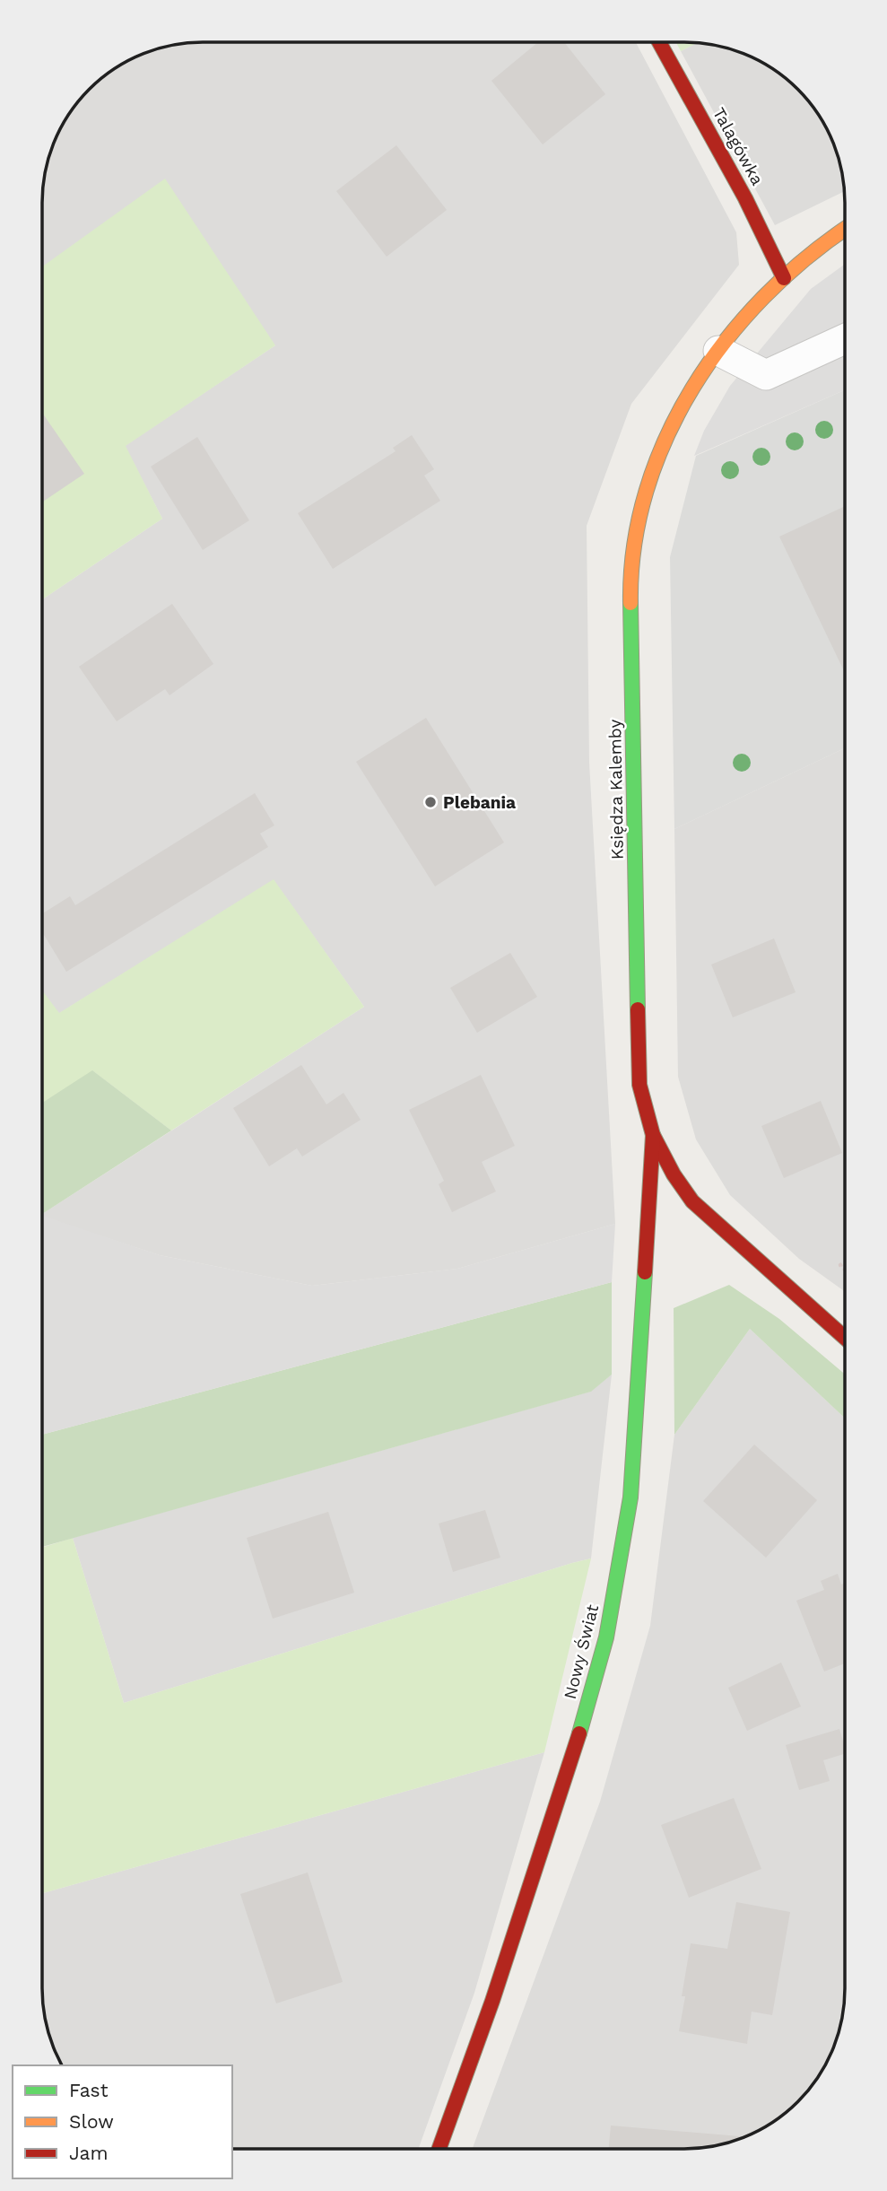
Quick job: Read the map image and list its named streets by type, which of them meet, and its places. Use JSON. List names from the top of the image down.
{
  "streets": {
    "street": ["Talagówka", "Księdza Kalemby", "Nowy Świat"]
  },
  "crossings": [
    ["Talagówka", "Księdza Kalemby"],
    ["Księdza Kalemby", "Nowy Świat"]
  ],
  "places": ["Plebania"],
  "legend": ["Fast", "Slow", "Jam"]
}
